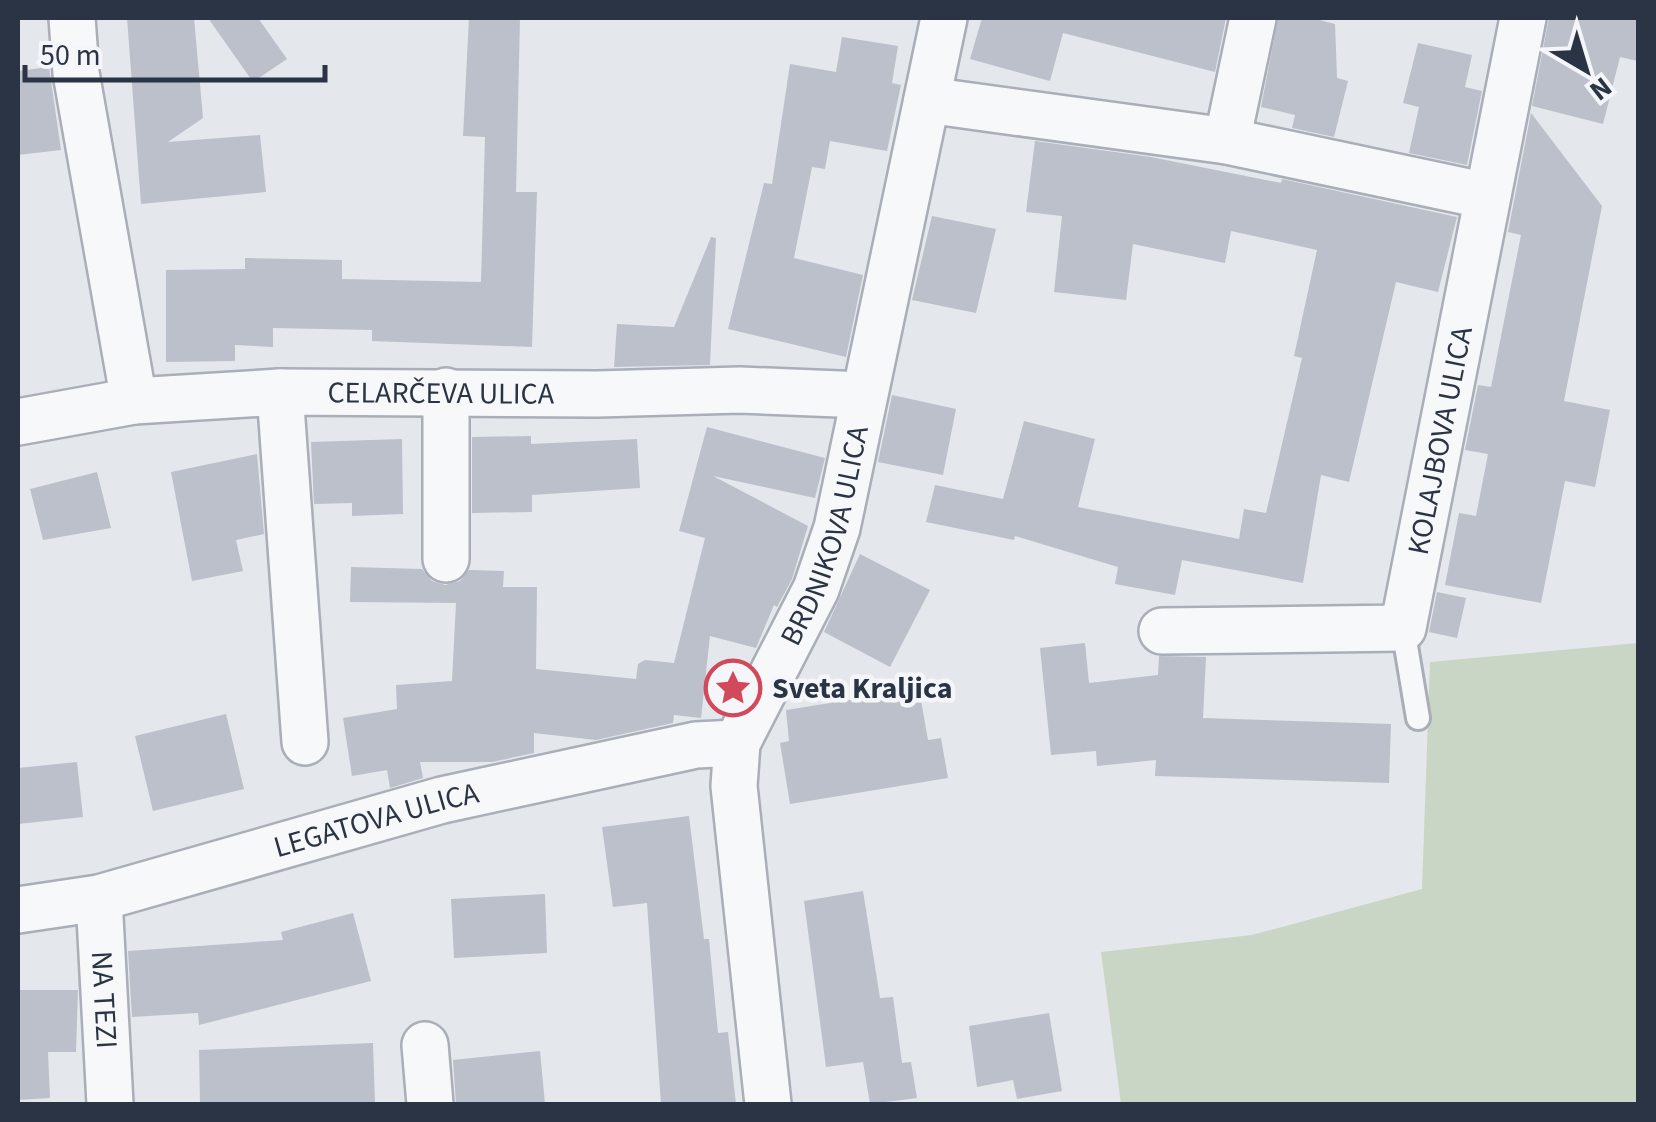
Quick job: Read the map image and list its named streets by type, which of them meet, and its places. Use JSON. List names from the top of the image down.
{
  "streets": {
    "street": [
      "CELARČEVA ULICA",
      "KOLAJBOVA ULICA",
      "BRDNIKOVA ULICA",
      "LEGATOVA ULICA",
      "NA TEZI"
    ]
  },
  "crossings": [
    ["CELARČEVA ULICA", "BRDNIKOVA ULICA"],
    ["BRDNIKOVA ULICA", "LEGATOVA ULICA"],
    ["LEGATOVA ULICA", "NA TEZI"]
  ],
  "places": {
    "place": ["Sveta Kraljica"]
  },
  "scale_bar": "50 m",
  "north": "bottom right"
}
